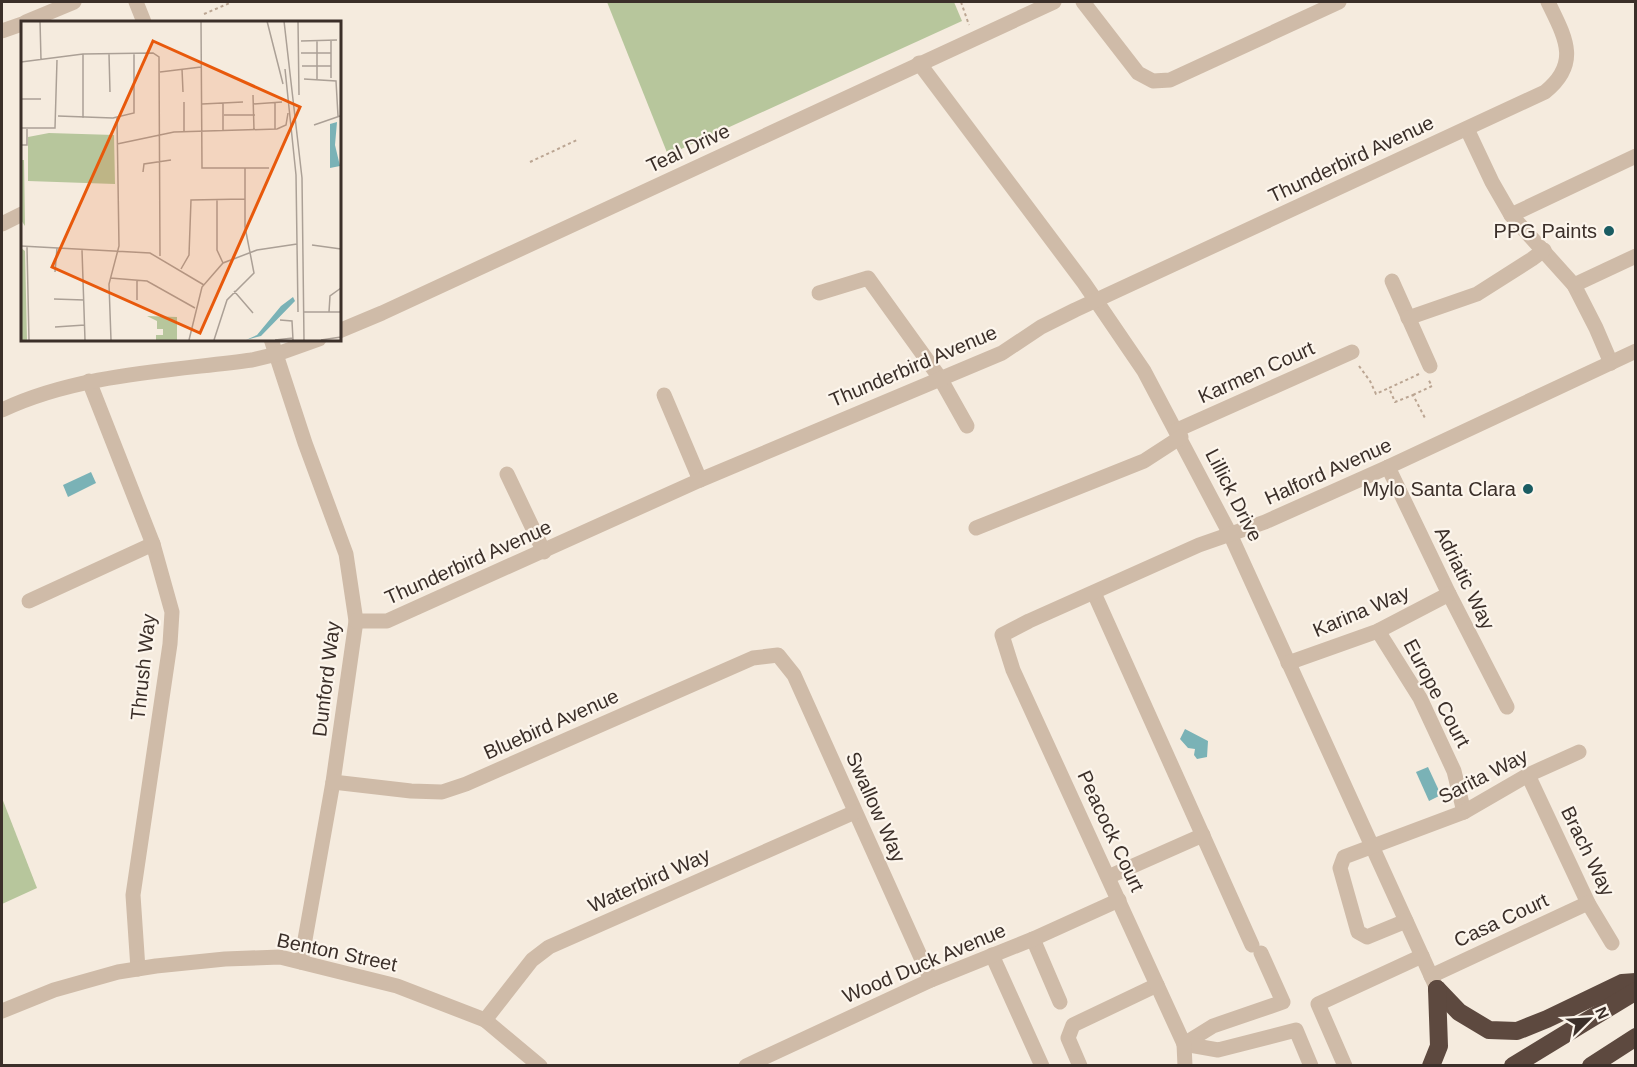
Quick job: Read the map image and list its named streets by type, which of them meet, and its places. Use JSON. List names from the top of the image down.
{
  "streets": {
    "street": [
      "Teal Drive",
      "Thunderbird Avenue",
      "Karmen Court",
      "Halford Avenue",
      "Lillick Drive",
      "Adriatic Way",
      "Karina Way",
      "Thrush Way",
      "Dunford Way",
      "Europe Court",
      "Bluebird Avenue",
      "Sarita Way",
      "Swallow Way",
      "Peacock Court",
      "Brach Way",
      "Waterbird Way",
      "Casa Court",
      "Benton Street",
      "Wood Duck Avenue"
    ]
  },
  "crossings": [
    ["Teal Drive", "Lillick Drive"],
    ["Thunderbird Avenue", "Lillick Drive"],
    ["Thunderbird Avenue", "Dunford Way"],
    ["Karmen Court", "Lillick Drive"],
    ["Halford Avenue", "Lillick Drive"],
    ["Halford Avenue", "Adriatic Way"],
    ["Halford Avenue", "Peacock Court"],
    ["Lillick Drive", "Karina Way"],
    ["Lillick Drive", "Sarita Way"],
    ["Lillick Drive", "Casa Court"],
    ["Adriatic Way", "Karina Way"],
    ["Karina Way", "Europe Court"],
    ["Thrush Way", "Benton Street"],
    ["Dunford Way", "Bluebird Avenue"],
    ["Dunford Way", "Benton Street"],
    ["Europe Court", "Sarita Way"],
    ["Bluebird Avenue", "Swallow Way"],
    ["Sarita Way", "Brach Way"],
    ["Swallow Way", "Waterbird Way"],
    ["Swallow Way", "Wood Duck Avenue"],
    ["Peacock Court", "Wood Duck Avenue"],
    ["Brach Way", "Casa Court"],
    ["Waterbird Way", "Benton Street"]
  ],
  "places": ["PPG Paints", "Mylo Santa Clara"],
  "north": "top right"
}
